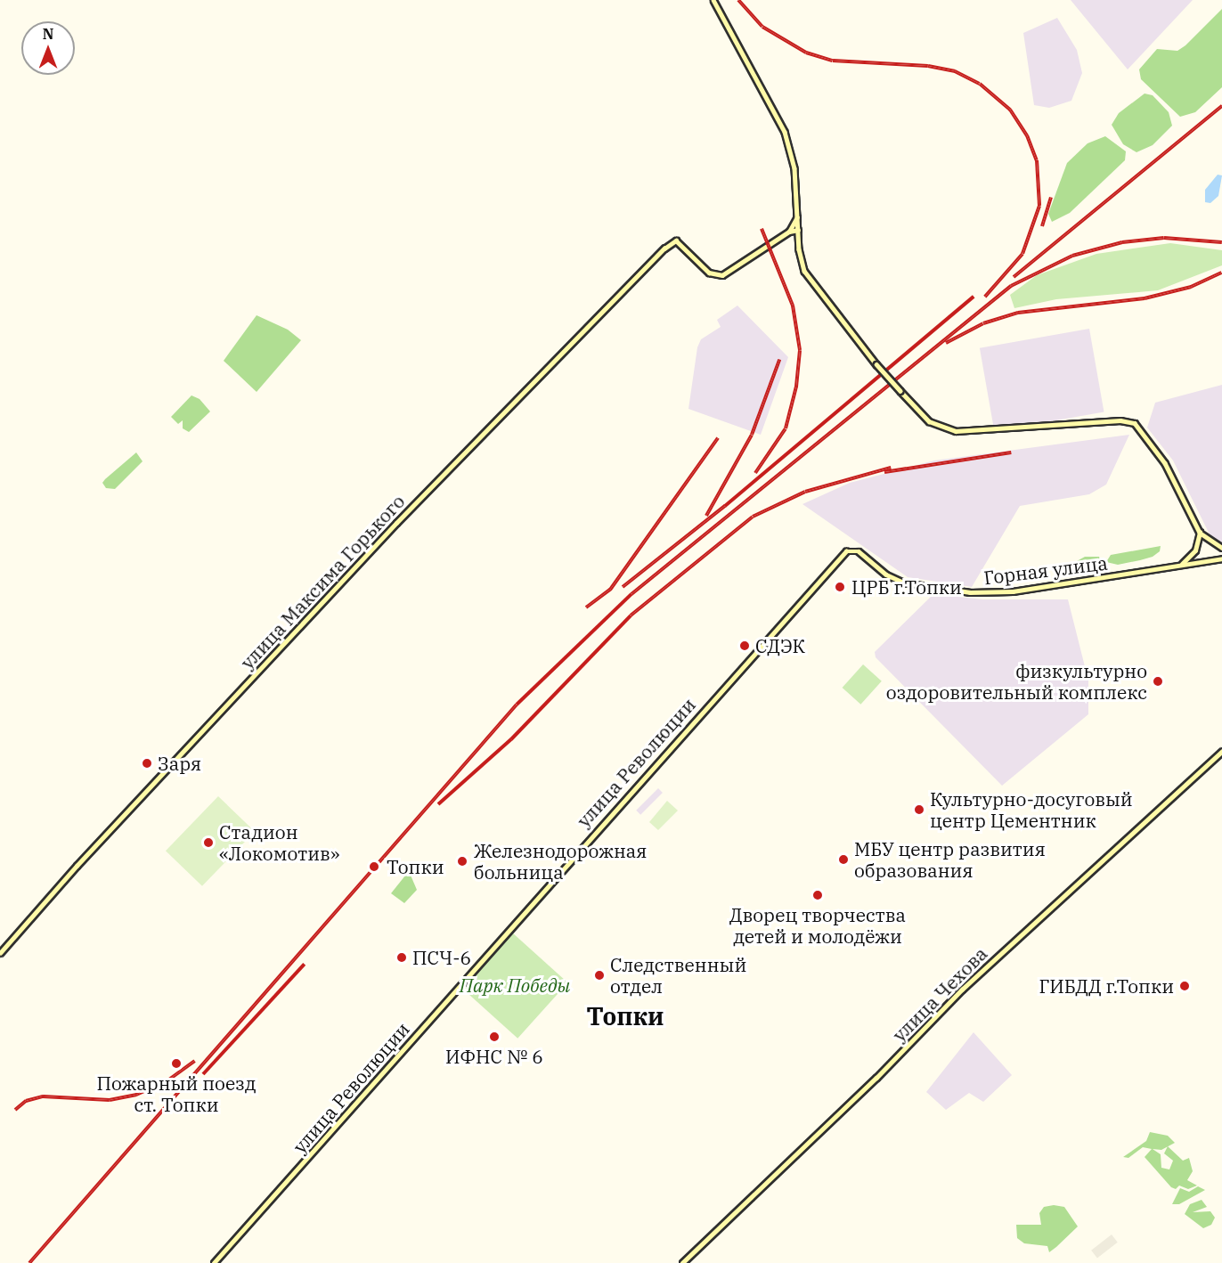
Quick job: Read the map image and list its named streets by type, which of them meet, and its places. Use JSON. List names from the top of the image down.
{
  "streets": {
    "street": [
      "Горная улица",
      "улица Максима Горького",
      "улица Революции",
      "улица Чехова"
    ]
  },
  "crossings": [
    ["Горная улица", "улица Революции"]
  ],
  "districts": ["Топки"],
  "parks": ["Парк Победы"],
  "places": [
    "ЦРБ г.Топки",
    "СДЭК",
    "физкультурно оздоровительный комплекс",
    "Заря",
    "Культурно-досуговый центр Цементник",
    "Стадион «Локомотив»",
    "МБУ центр развития образования",
    "Железнодорожная больница",
    "Топки",
    "Дворец творчества детей и молодёжи",
    "ПСЧ-6",
    "Следственный отдел",
    "ГИБДД г.Топки",
    "ИФНС № 6",
    "Пожарный поезд ст. Топки"
  ],
  "north": "top"
}
